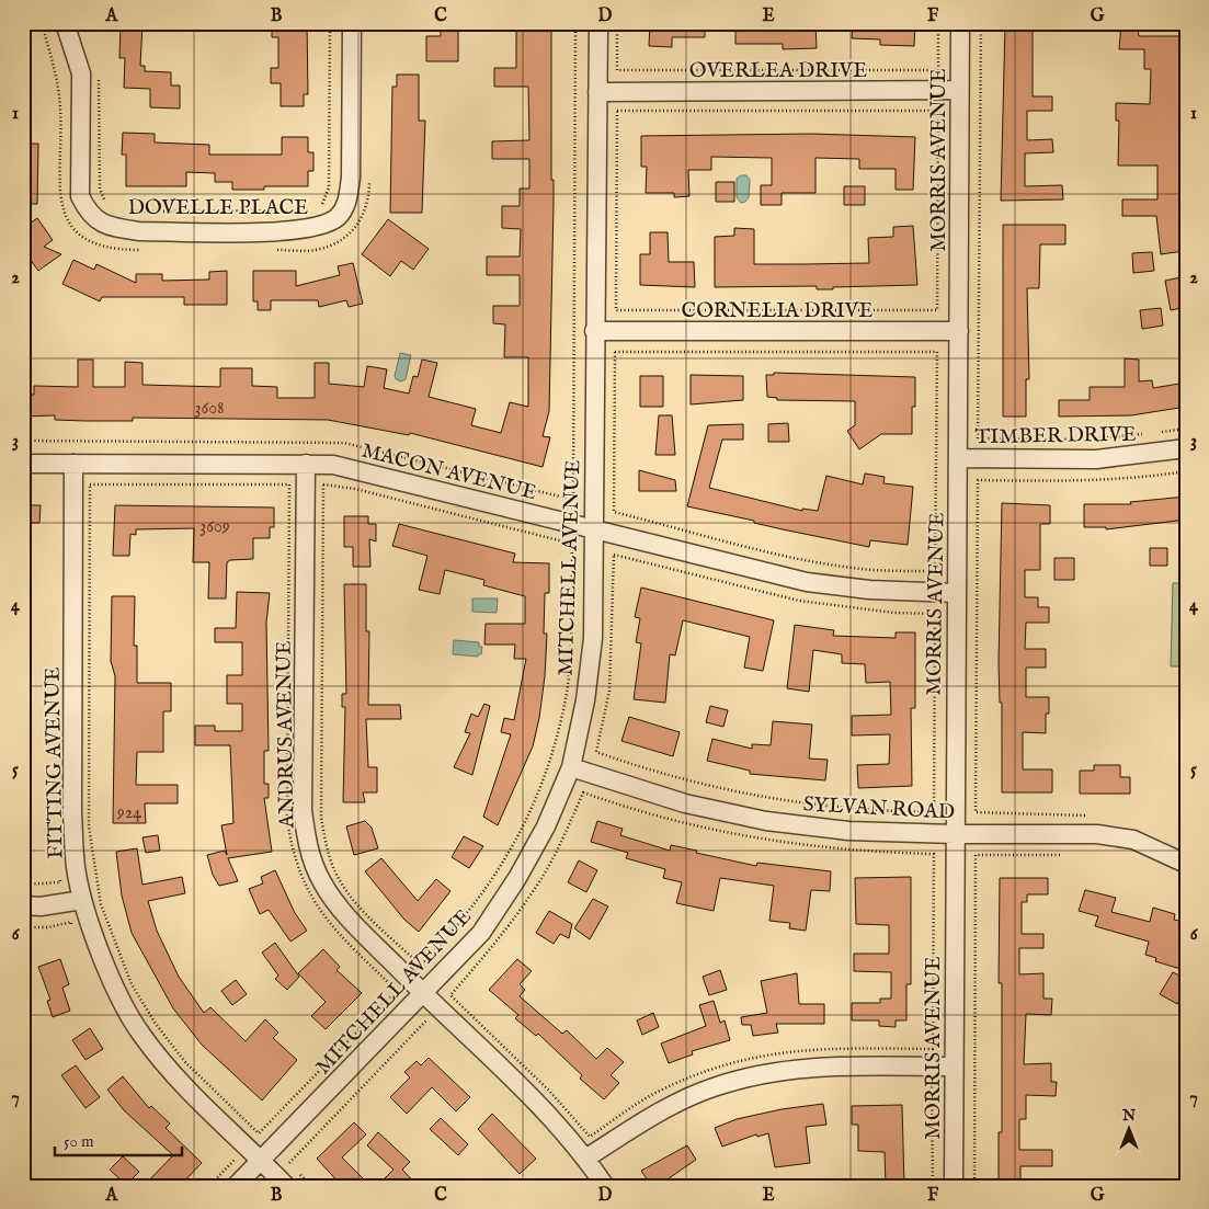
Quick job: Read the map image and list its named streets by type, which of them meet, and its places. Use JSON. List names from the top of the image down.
{
  "streets": {
    "street": [
      "OVERLEA DRIVE",
      "MORRIS AVENUE",
      "DOVELLE PLACE",
      "CORNELIA DRIVE",
      "TIMBER DRIVE",
      "MACON AVENUE",
      "MITCHELL AVENUE",
      "ANDRUS AVENUE",
      "FITTING AVENUE",
      "SYLVAN ROAD"
    ]
  },
  "crossings": [
    ["OVERLEA DRIVE", "MORRIS AVENUE"],
    ["OVERLEA DRIVE", "MITCHELL AVENUE"],
    ["MORRIS AVENUE", "CORNELIA DRIVE"],
    ["MORRIS AVENUE", "TIMBER DRIVE"],
    ["MORRIS AVENUE", "MACON AVENUE"],
    ["MORRIS AVENUE", "SYLVAN ROAD"],
    ["CORNELIA DRIVE", "MITCHELL AVENUE"],
    ["MACON AVENUE", "MITCHELL AVENUE"],
    ["MACON AVENUE", "ANDRUS AVENUE"],
    ["MACON AVENUE", "FITTING AVENUE"],
    ["MITCHELL AVENUE", "ANDRUS AVENUE"],
    ["MITCHELL AVENUE", "FITTING AVENUE"],
    ["MITCHELL AVENUE", "SYLVAN ROAD"]
  ],
  "house_numbers": ["3608", "3609", "924"],
  "scale_bar": "50 m",
  "north": "top",
  "grid": {
    "columns": [
      "A",
      "B",
      "C",
      "D",
      "E",
      "F",
      "G"
    ],
    "rows": [
      "1",
      "2",
      "3",
      "4",
      "5",
      "6",
      "7"
    ]
  }
}
